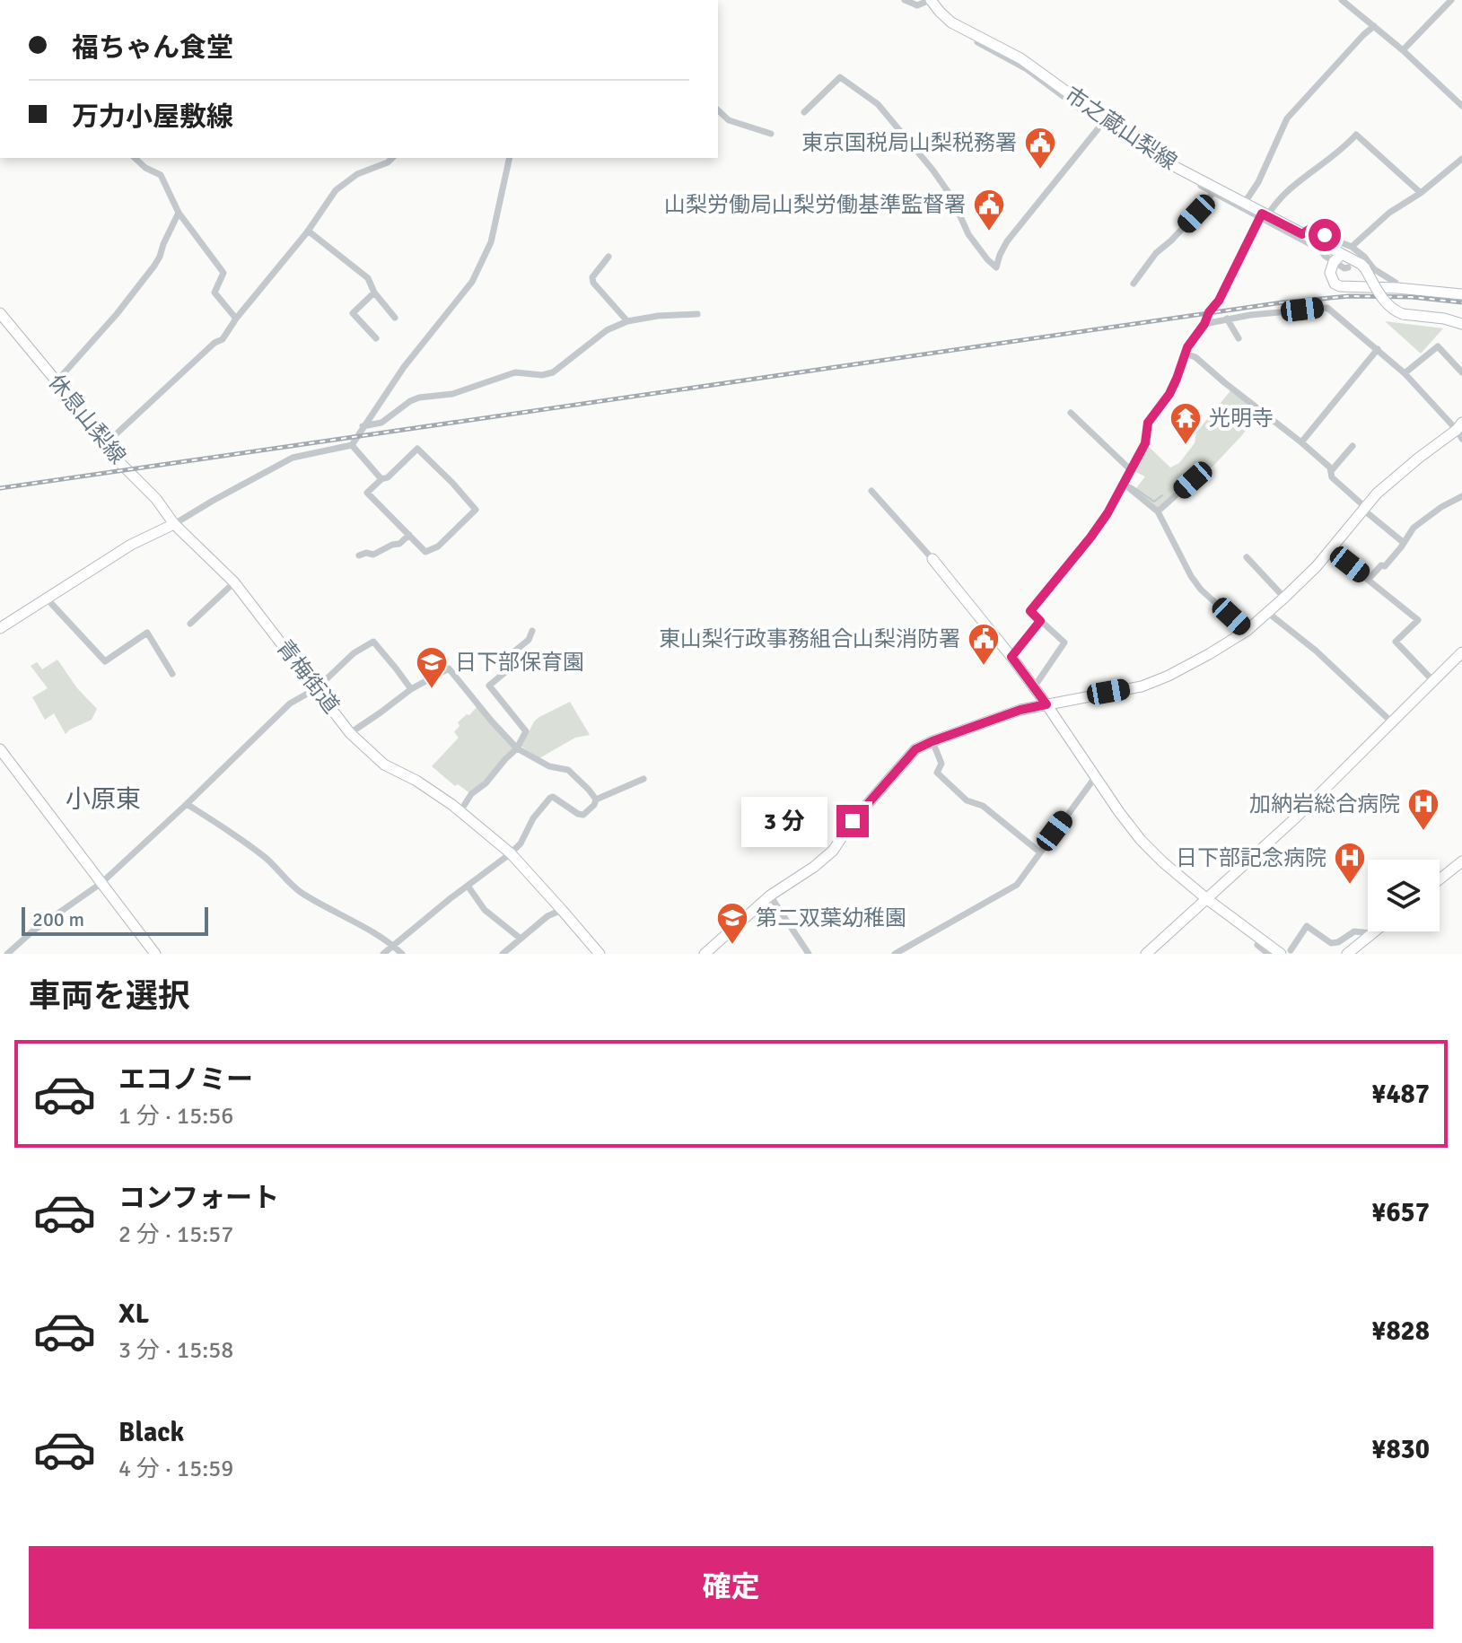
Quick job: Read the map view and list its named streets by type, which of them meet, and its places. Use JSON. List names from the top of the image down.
{
  "streets": {
    "main road": ["市之蔵山梨線", "休息山梨線", "青梅街道"]
  },
  "crossings": [
    ["休息山梨線", "青梅街道"]
  ],
  "districts": ["小原東"],
  "places": {
    "public building": ["東京国税局山梨税務署", "山梨労働局山梨労働基準監督署", "東山梨行政事務組合山梨消防署"],
    "temple": ["光明寺"],
    "school or university": ["日下部保育園", "第二双葉幼稚園"],
    "hospital": ["加納岩総合病院", "日下部記念病院"]
  },
  "scale_bar": "200 m",
  "page": {
    "banner": ["福ちゃん食堂", "万力小屋敷線"],
    "bubble": "3 分",
    "scale": "200 m",
    "heading": "車両を選択",
    "list": [
      {
        "name": "エコノミー",
        "note": "1 分 · 15:56",
        "value": "¥487"
      },
      {
        "name": "コンフォート",
        "note": "2 分 · 15:57",
        "value": "¥657"
      },
      {
        "name": "XL",
        "note": "3 分 · 15:58",
        "value": "¥828"
      },
      {
        "name": "Black",
        "note": "4 分 · 15:59",
        "value": "¥830"
      }
    ],
    "buttons": "確定"
  }
}
